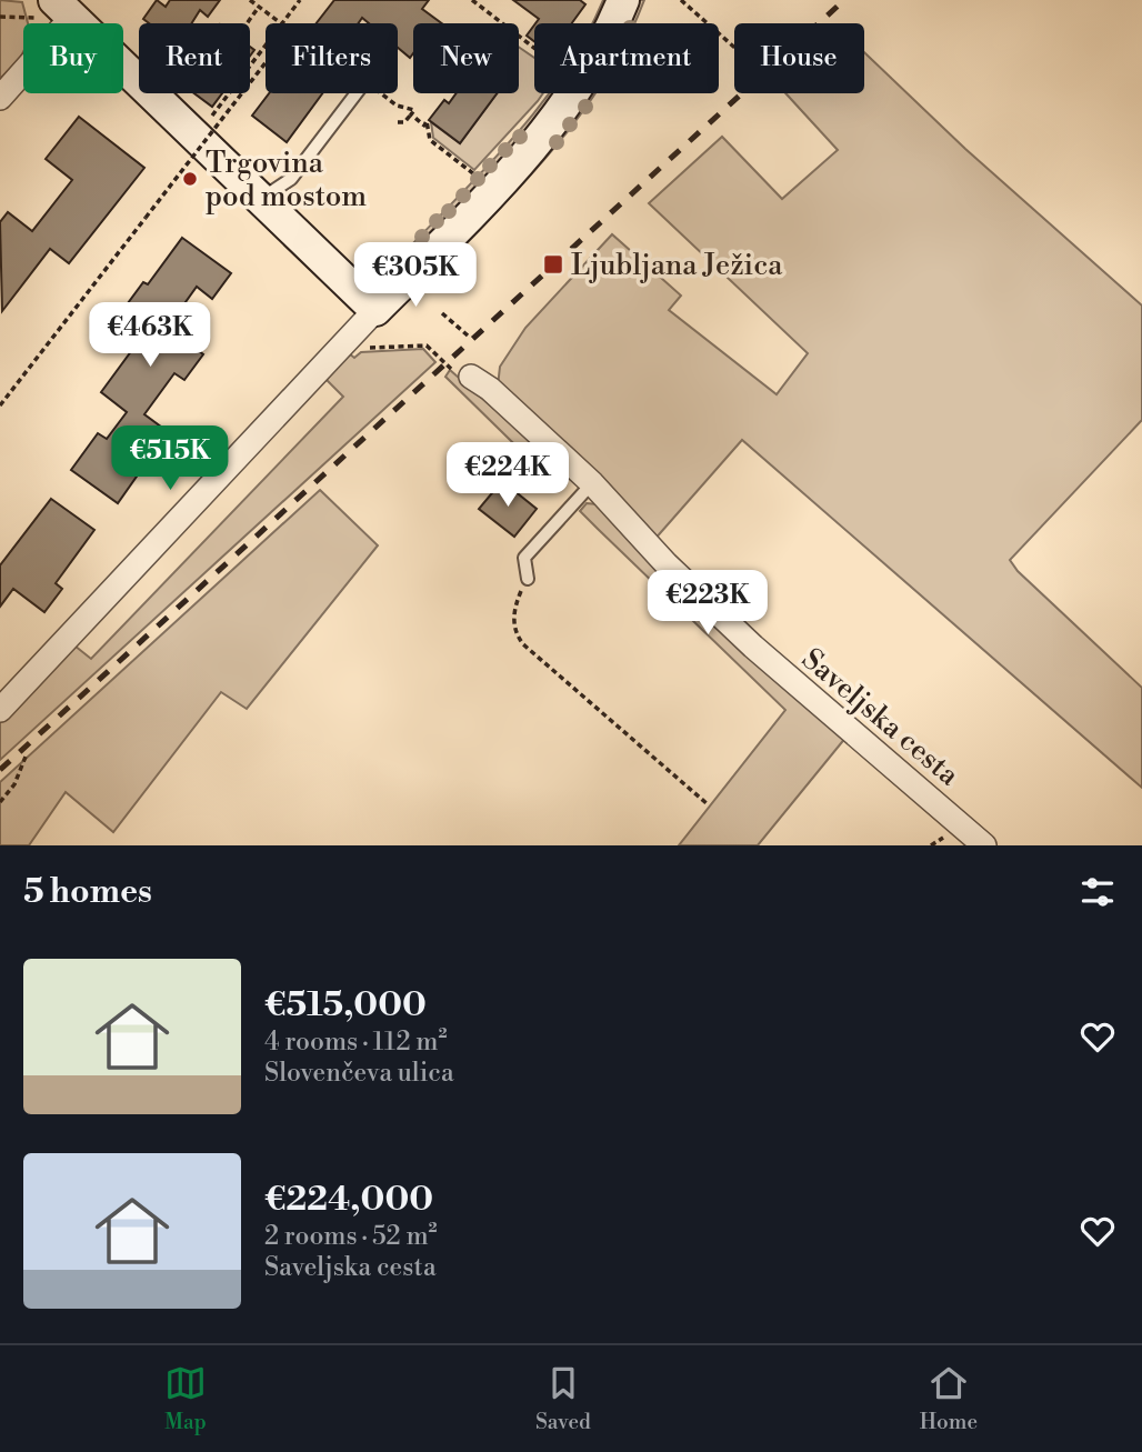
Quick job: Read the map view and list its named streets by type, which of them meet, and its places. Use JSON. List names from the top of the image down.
{
  "streets": {
    "street": ["Saveljska cesta"]
  },
  "places": {
    "other": ["Trgovina pod mostom"],
    "transit": ["Ljubljana Ježica"]
  },
  "page": {
    "chip": [
      "Buy",
      "Rent",
      "Filters",
      "New",
      "Apartment",
      "House"
    ],
    "price": [
      "€305K",
      "€463K",
      "€515K",
      "€224K",
      "€223K"
    ],
    "heading": "5 homes",
    "list": [
      {
        "name": "€515,000",
        "note": "4 rooms · 112 m² · Slovenčeva ulica"
      },
      {
        "name": "€224,000",
        "note": "2 rooms · 52 m² · Saveljska cesta"
      }
    ],
    "tabs": ["Map", "Saved", "Home"]
  }
}
